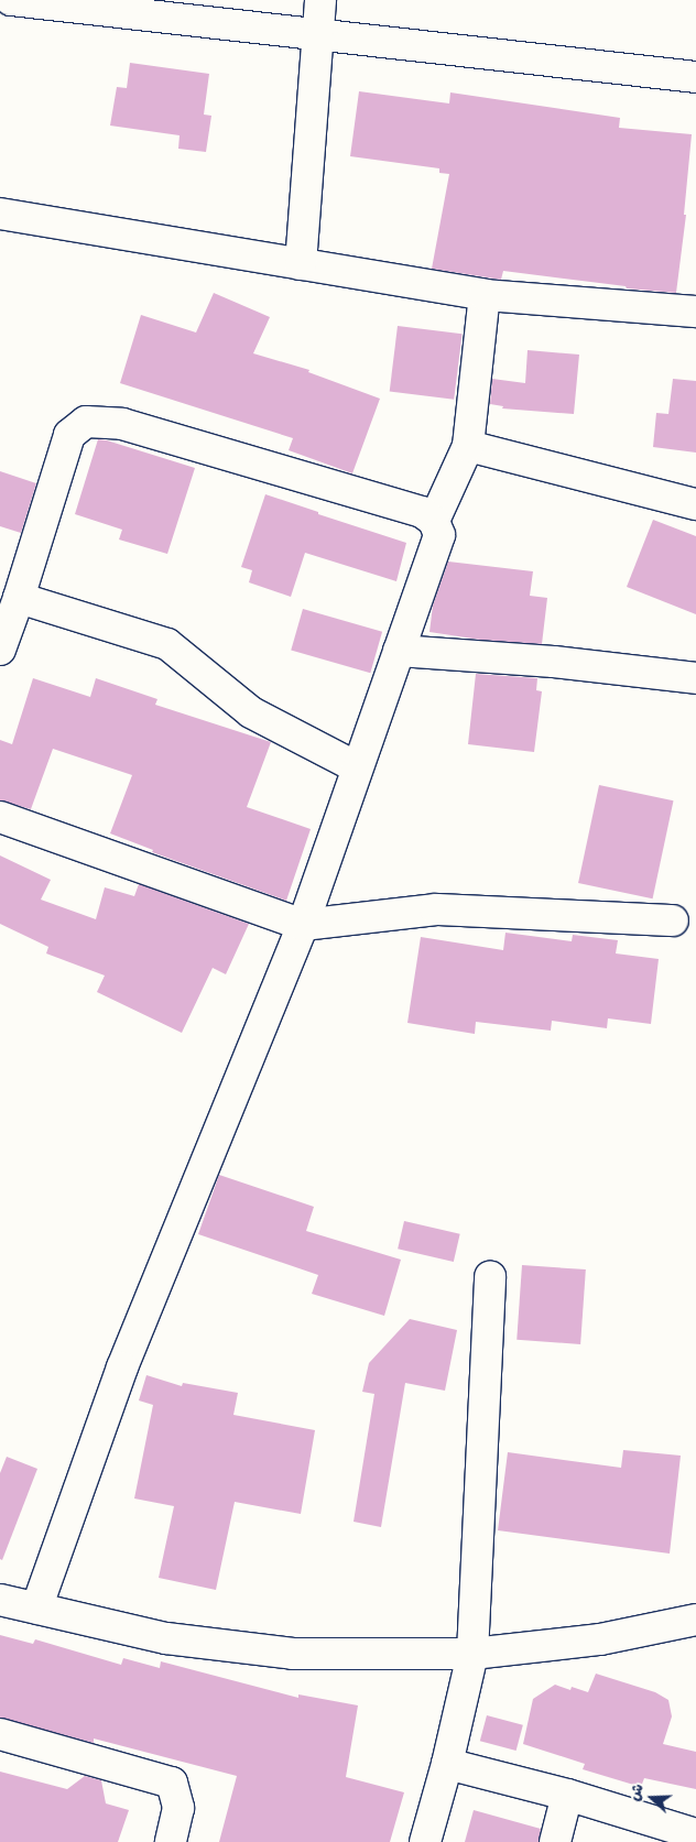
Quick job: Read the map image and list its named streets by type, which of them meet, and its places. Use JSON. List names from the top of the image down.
{
  "north": "left"
}
